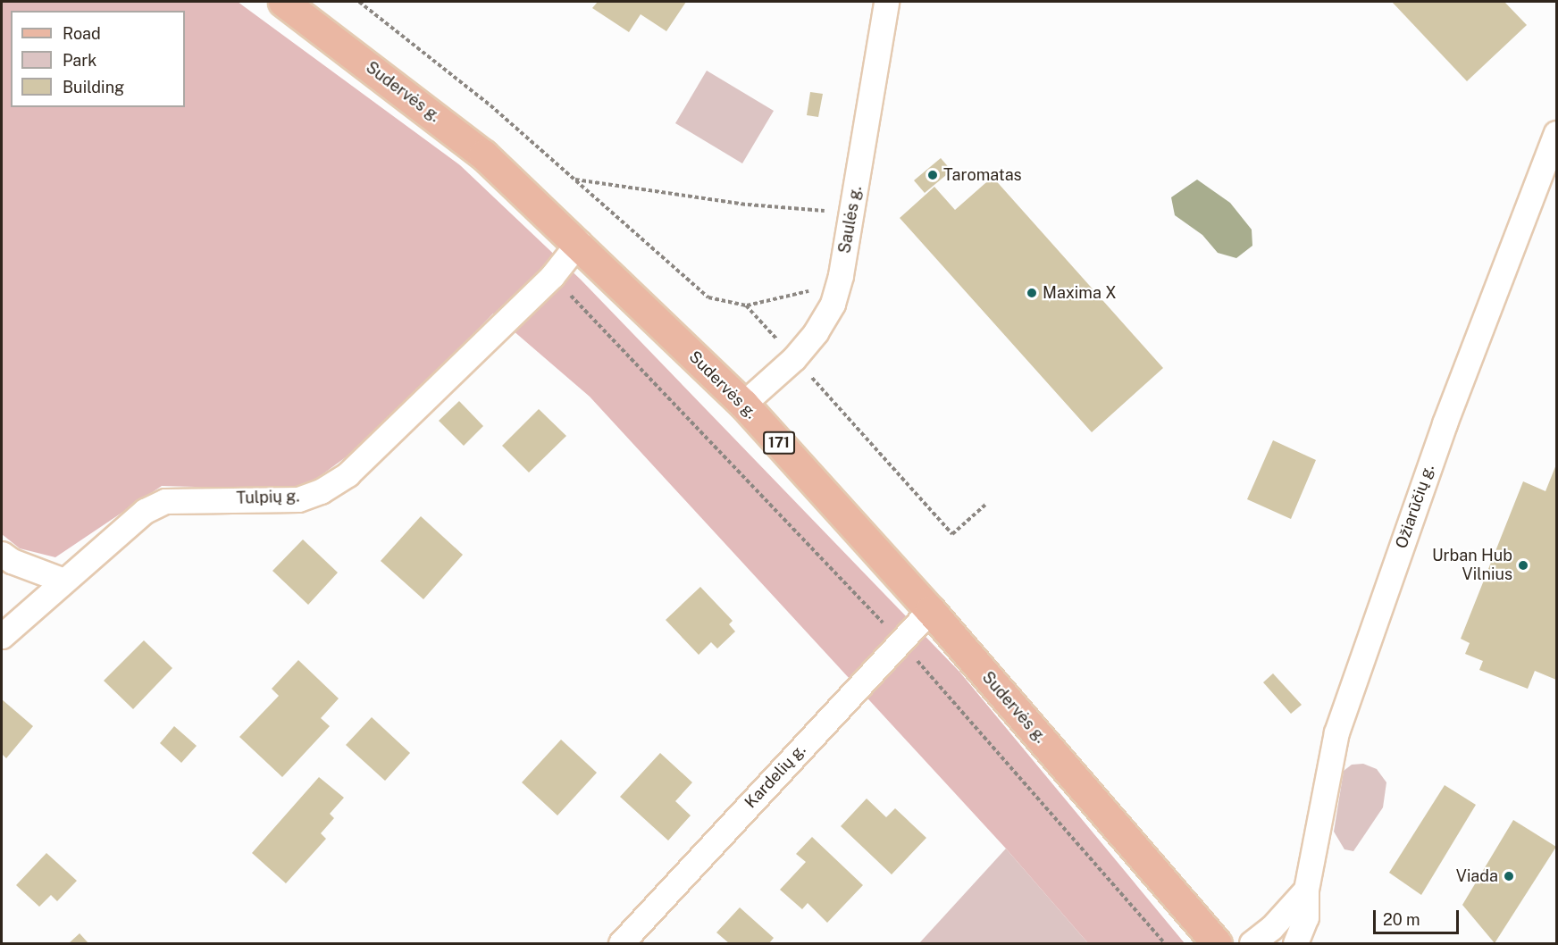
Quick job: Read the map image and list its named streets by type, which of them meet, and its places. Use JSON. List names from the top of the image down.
{
  "streets": {
    "main road": ["Sudervės g.", "171"],
    "street": [
      "Saulės g.",
      "Tulpių g.",
      "Ožiarūčių g.",
      "Kardelių g."
    ]
  },
  "crossings": [
    ["Sudervės g.", "Saulės g."],
    ["Sudervės g.", "Tulpių g."],
    ["Sudervės g.", "Kardelių g."]
  ],
  "places": [
    "Taromatas",
    "Maxima X",
    "Urban Hub Vilnius",
    "Viada"
  ],
  "legend": ["Road", "Park", "Building"],
  "scale_bar": "20 m"
}
